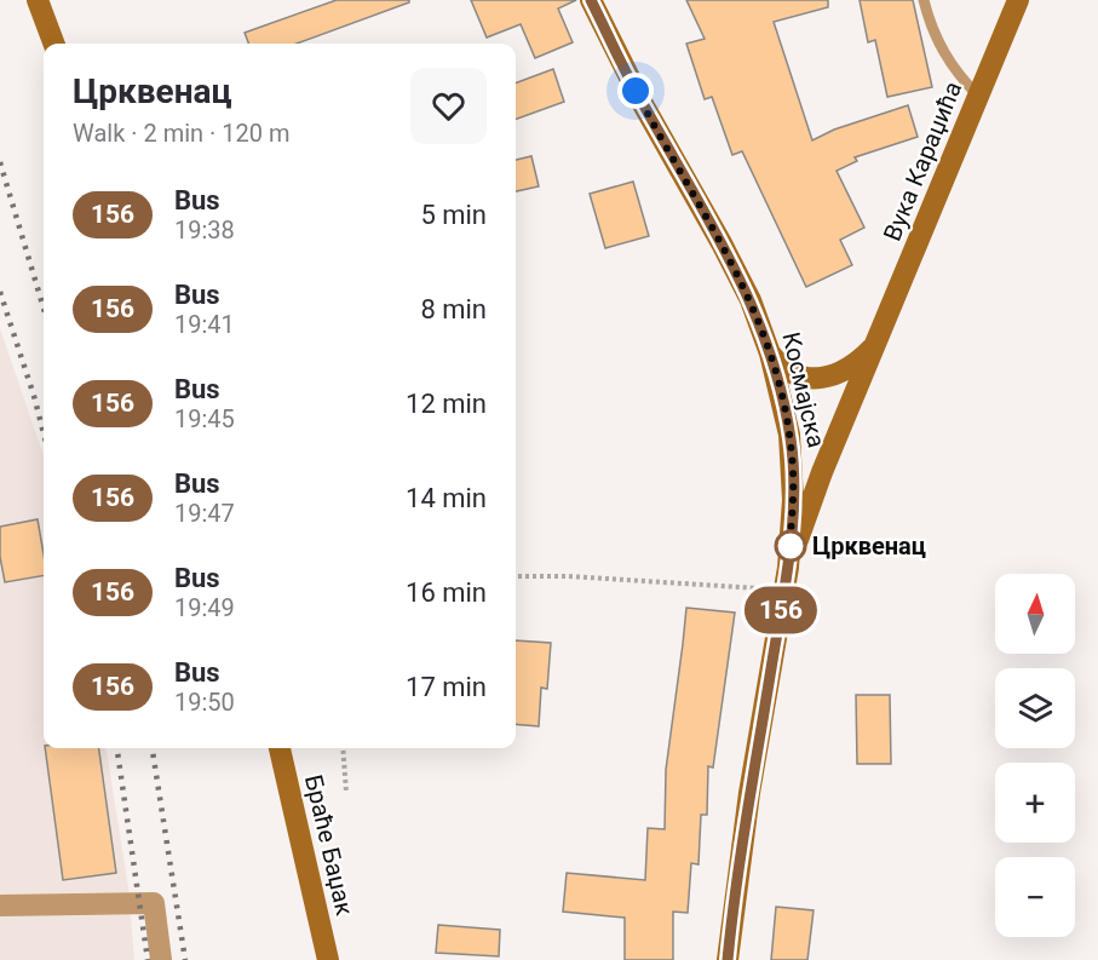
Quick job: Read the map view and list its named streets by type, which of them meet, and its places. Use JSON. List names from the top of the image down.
{
  "streets": {
    "street": ["Вука Караџића", "Космајска", "Браће Баџак"]
  },
  "crossings": [
    ["Вука Караџића", "Космајска"]
  ],
  "places": ["Црквенац"],
  "lines": ["bus line 156"],
  "north": "top",
  "page": {
    "on_map": "156",
    "heading": ["Црквенац", "Walk · 2 min · 120 m"],
    "list": [
      {
        "mark": "156",
        "name": "Bus",
        "note": "19:38",
        "value": "5 min"
      },
      {
        "mark": "156",
        "name": "Bus",
        "note": "19:41",
        "value": "8 min"
      },
      {
        "mark": "156",
        "name": "Bus",
        "note": "19:45",
        "value": "12 min"
      },
      {
        "mark": "156",
        "name": "Bus",
        "note": "19:47",
        "value": "14 min"
      },
      {
        "mark": "156",
        "name": "Bus",
        "note": "19:49",
        "value": "16 min"
      },
      {
        "mark": "156",
        "name": "Bus",
        "note": "19:50",
        "value": "17 min"
      }
    ],
    "map_buttons": ["+", "−"]
  }
}
